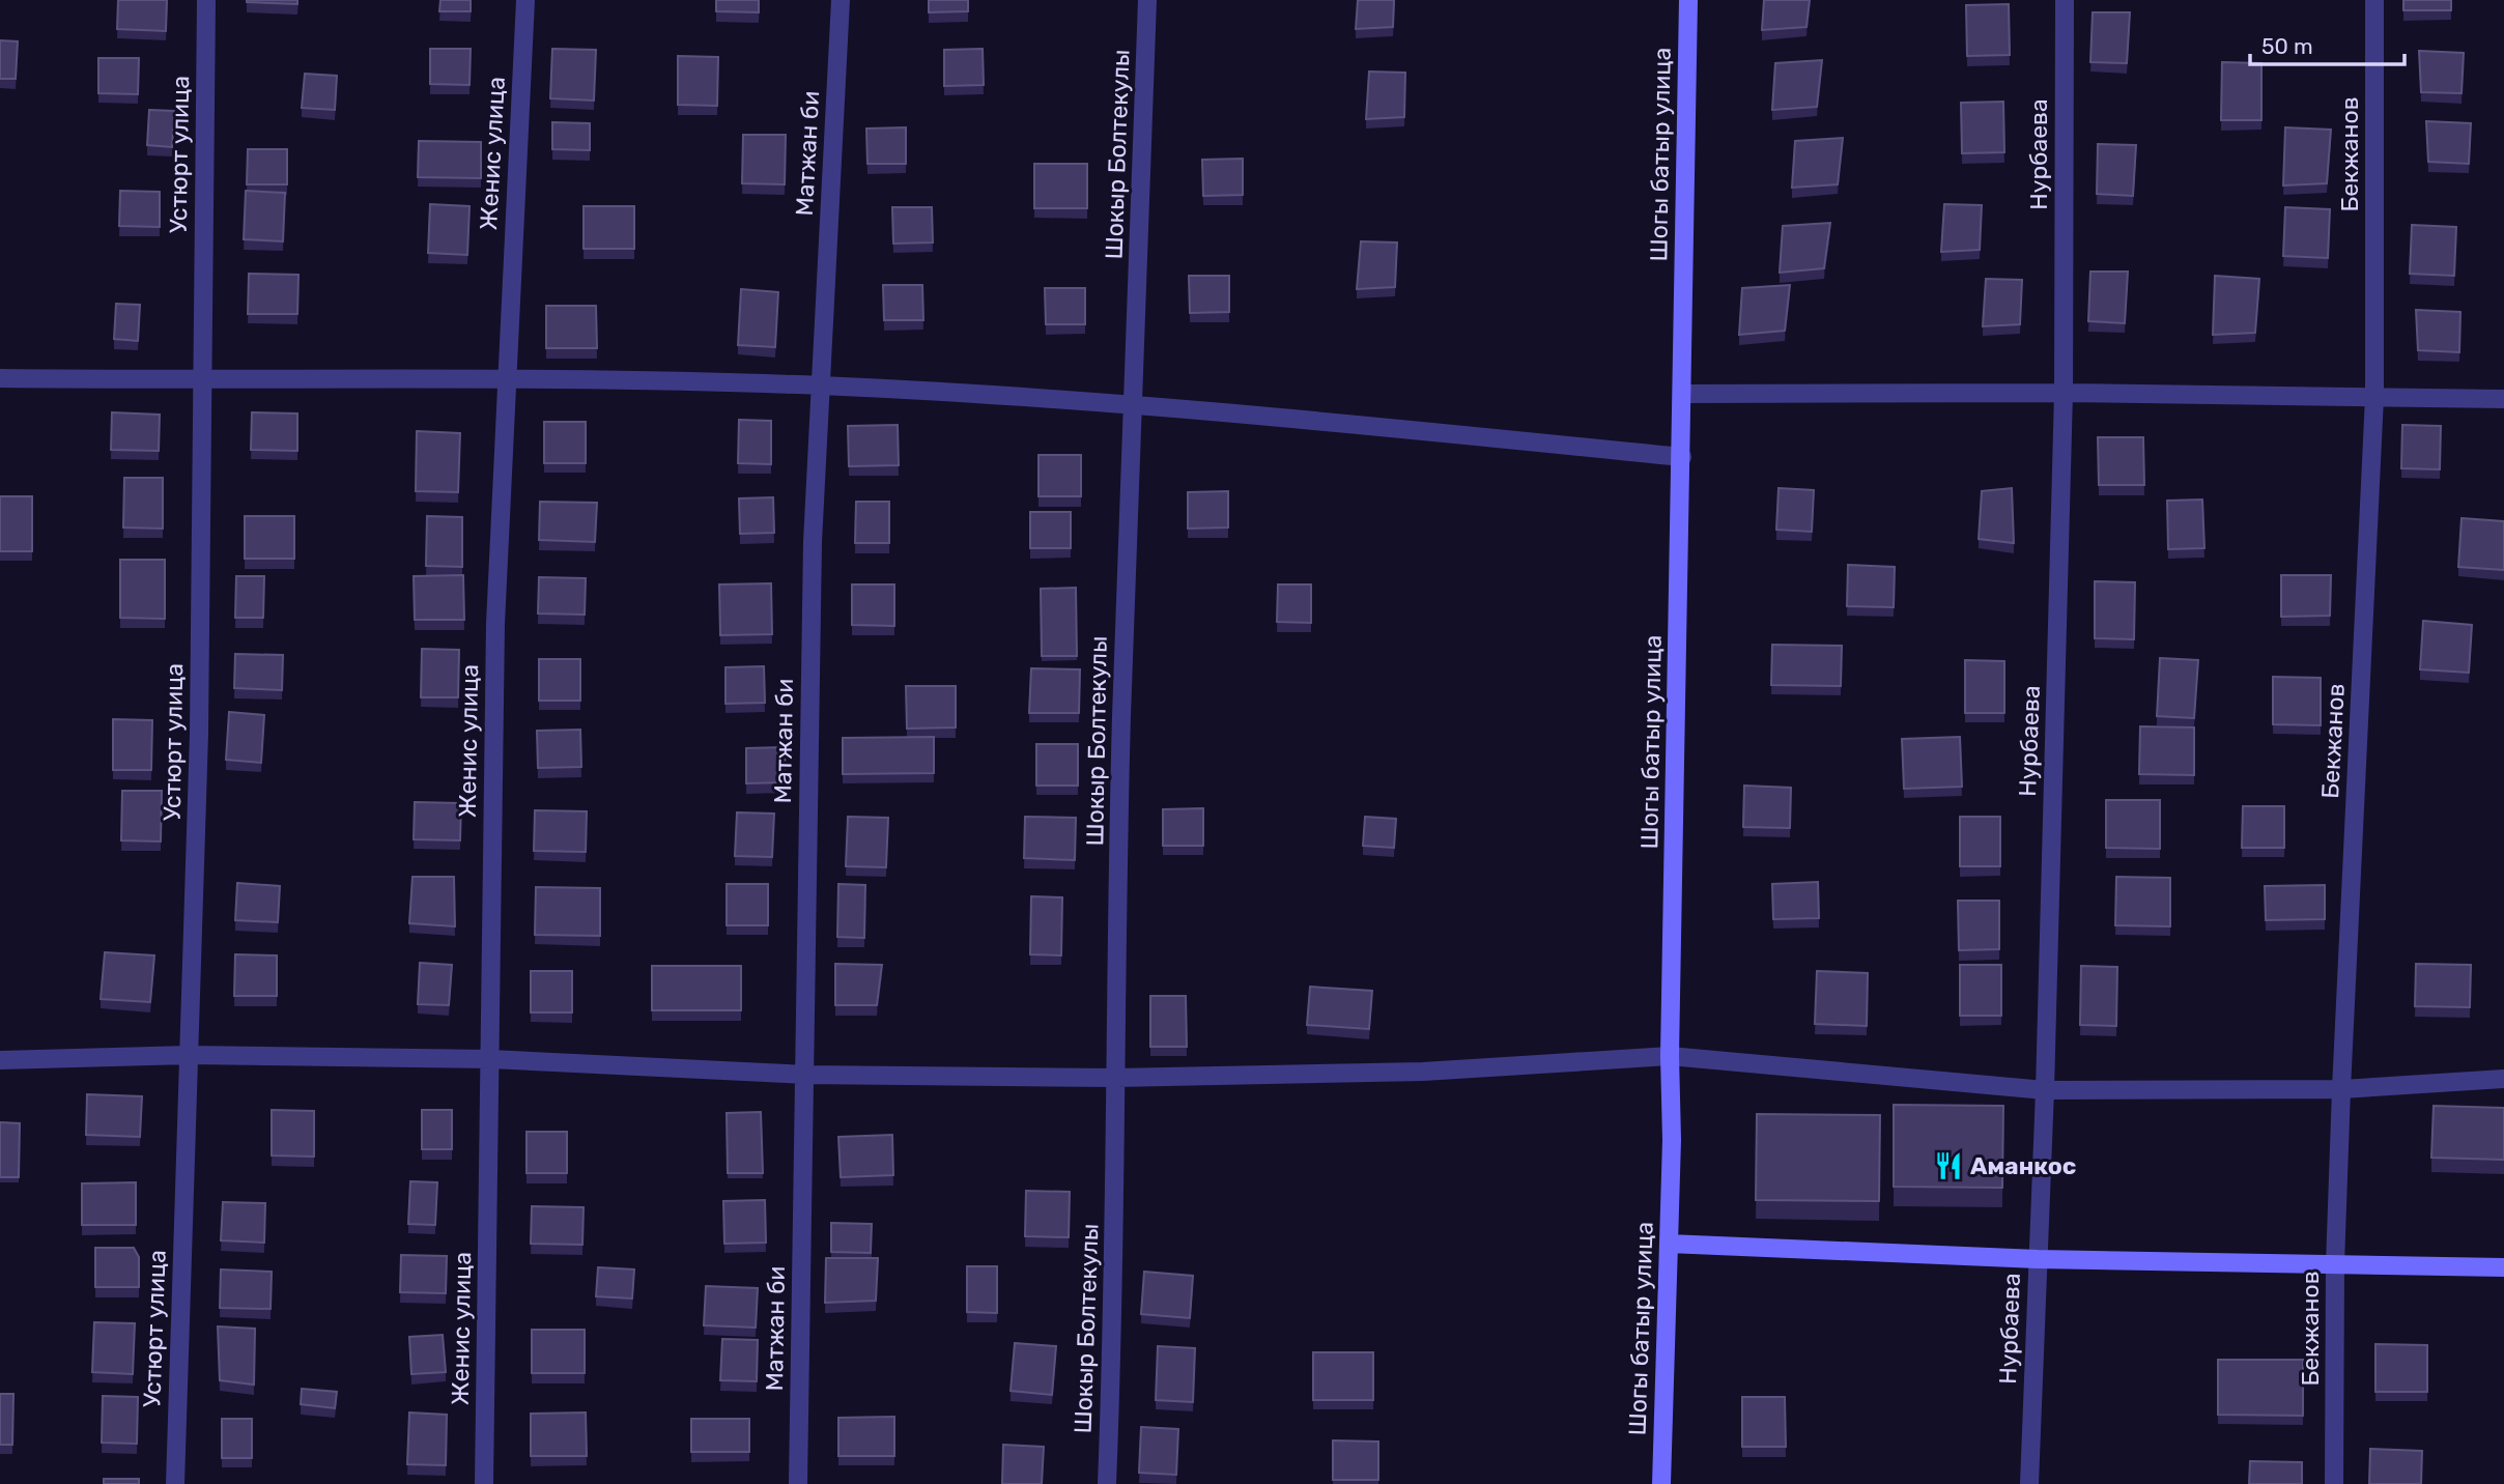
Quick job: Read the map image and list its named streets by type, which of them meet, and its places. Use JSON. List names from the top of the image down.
{
  "streets": {
    "street": [
      "Женис улица",
      "Матжан би",
      "Устюрт улица",
      "Шокыр Болтекулы",
      "Шогы батыр улица",
      "Нурбаева",
      "Бекжанов"
    ]
  },
  "places": {
    "restaurant": ["Аманкос"]
  },
  "scale_bar": "50 m"
}
